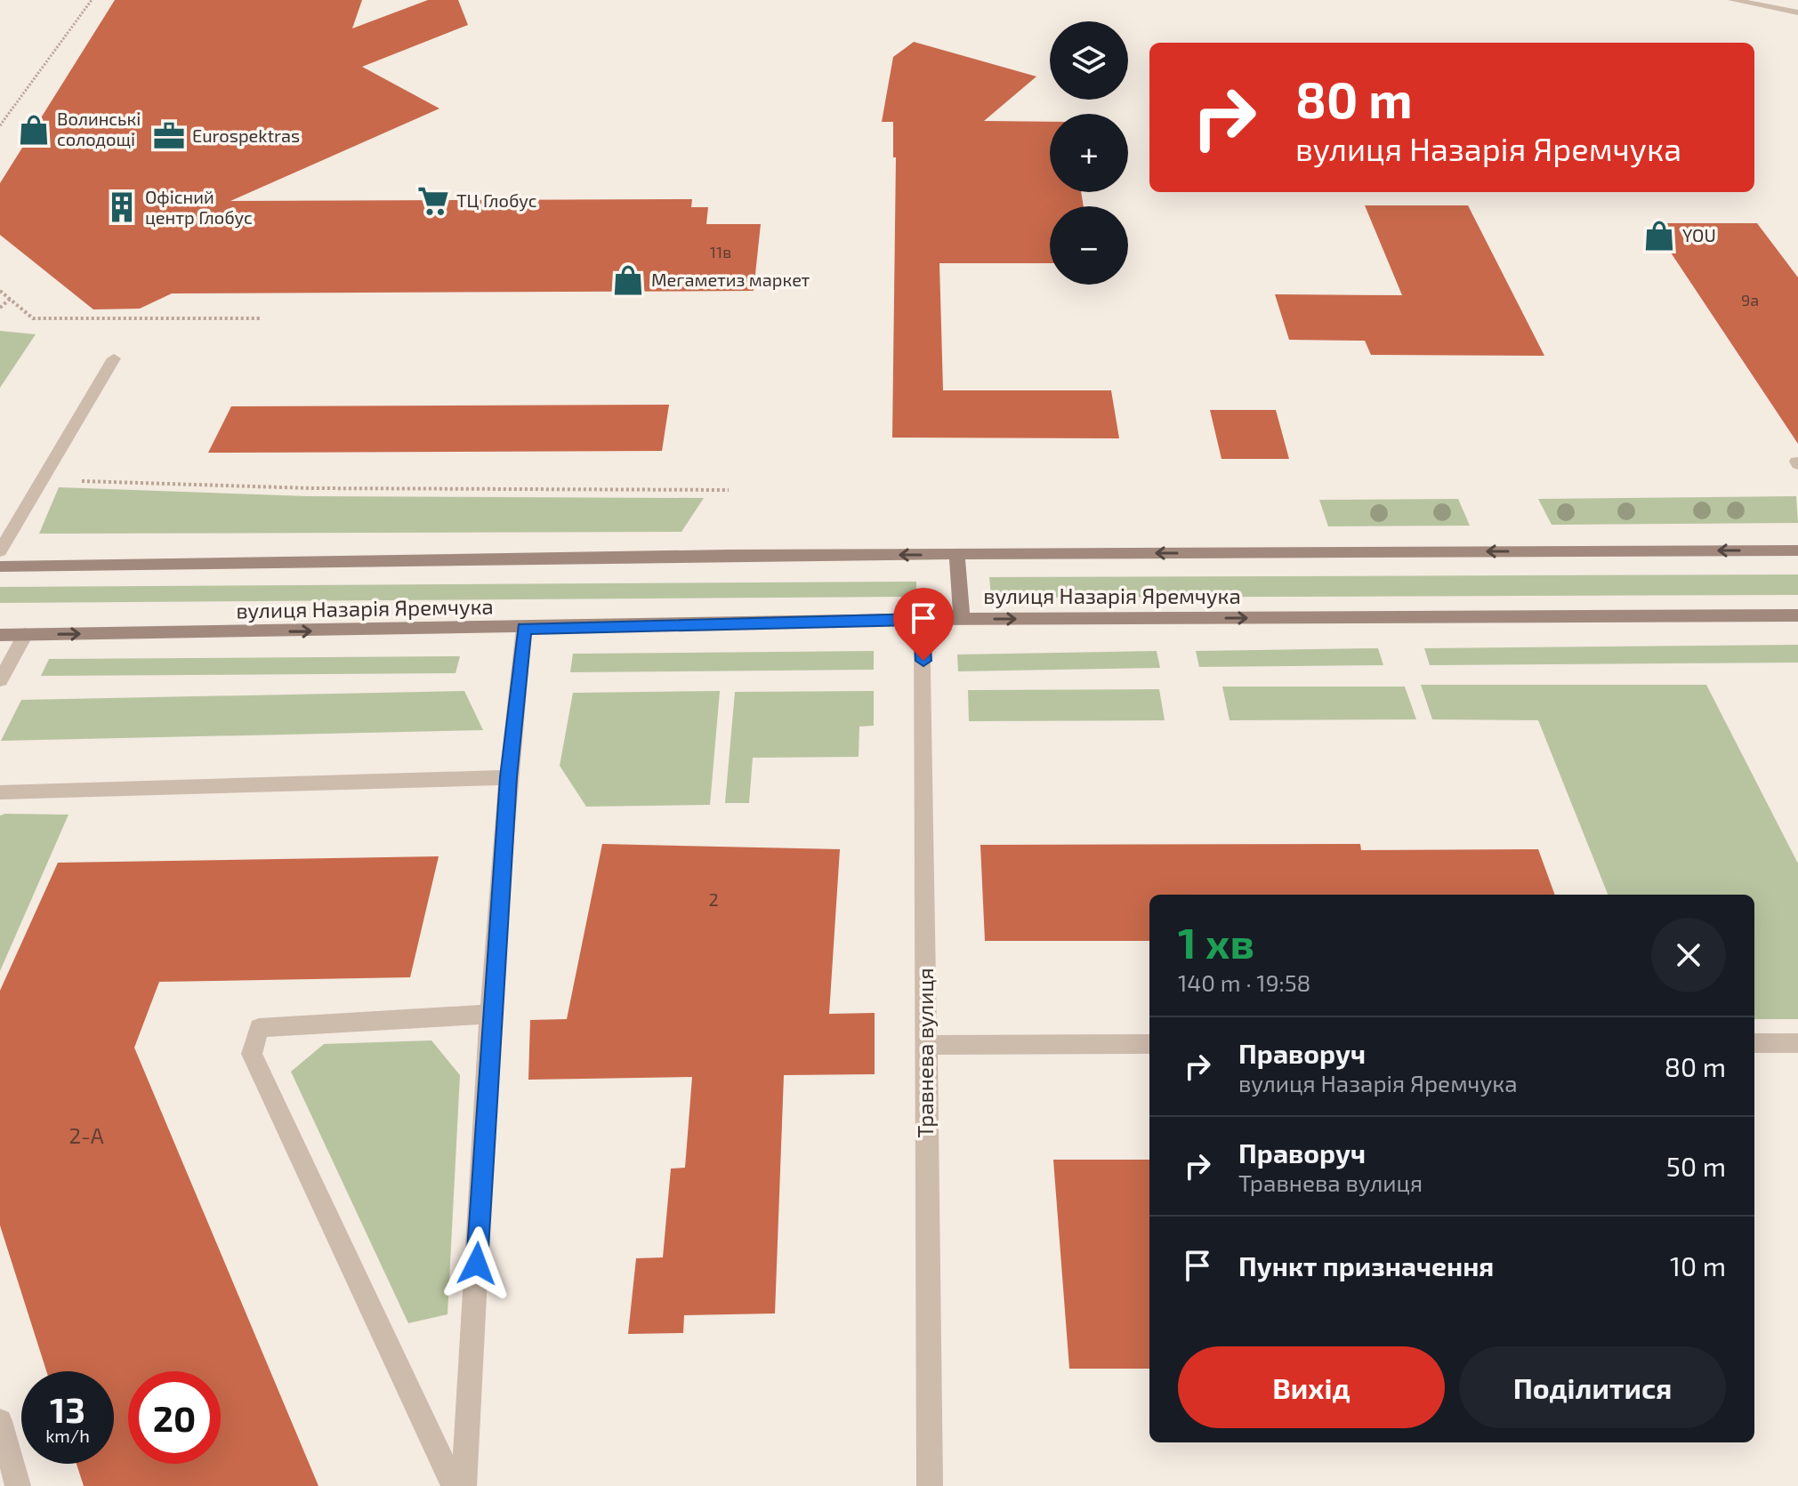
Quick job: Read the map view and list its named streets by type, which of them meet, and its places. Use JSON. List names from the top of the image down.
{
  "streets": {
    "street": ["вулиця Назарія Яремчука", "Травнева вулиця"]
  },
  "crossings": [
    ["вулиця Назарія Яремчука", "Травнева вулиця"]
  ],
  "places": {
    "shop": ["Волинські солодощі", "YOU", "Мегаметиз маркет"],
    "office": ["Eurospektras"],
    "supermarket": ["ТЦ Глобус"],
    "building": ["Офісний центр Глобус"]
  },
  "house_numbers": [
    "11в",
    "9а",
    "2",
    "2-А"
  ],
  "page": {
    "map_buttons": ["+", "−"],
    "turn": ["80 m", "вулиця Назарія Яремчука"],
    "heading": ["1 хв", "140 m · 19:58"],
    "list": [
      {
        "name": "Праворуч",
        "note": "вулиця Назарія Яремчука",
        "value": "80 m"
      },
      {
        "name": "Праворуч",
        "note": "Травнева вулиця",
        "value": "50 m"
      },
      {
        "name": "Пункт призначення",
        "value": "10 m"
      }
    ],
    "buttons": ["Вихід", "Поділитися"],
    "speed": "13 km/h",
    "limit": "20"
  }
}
